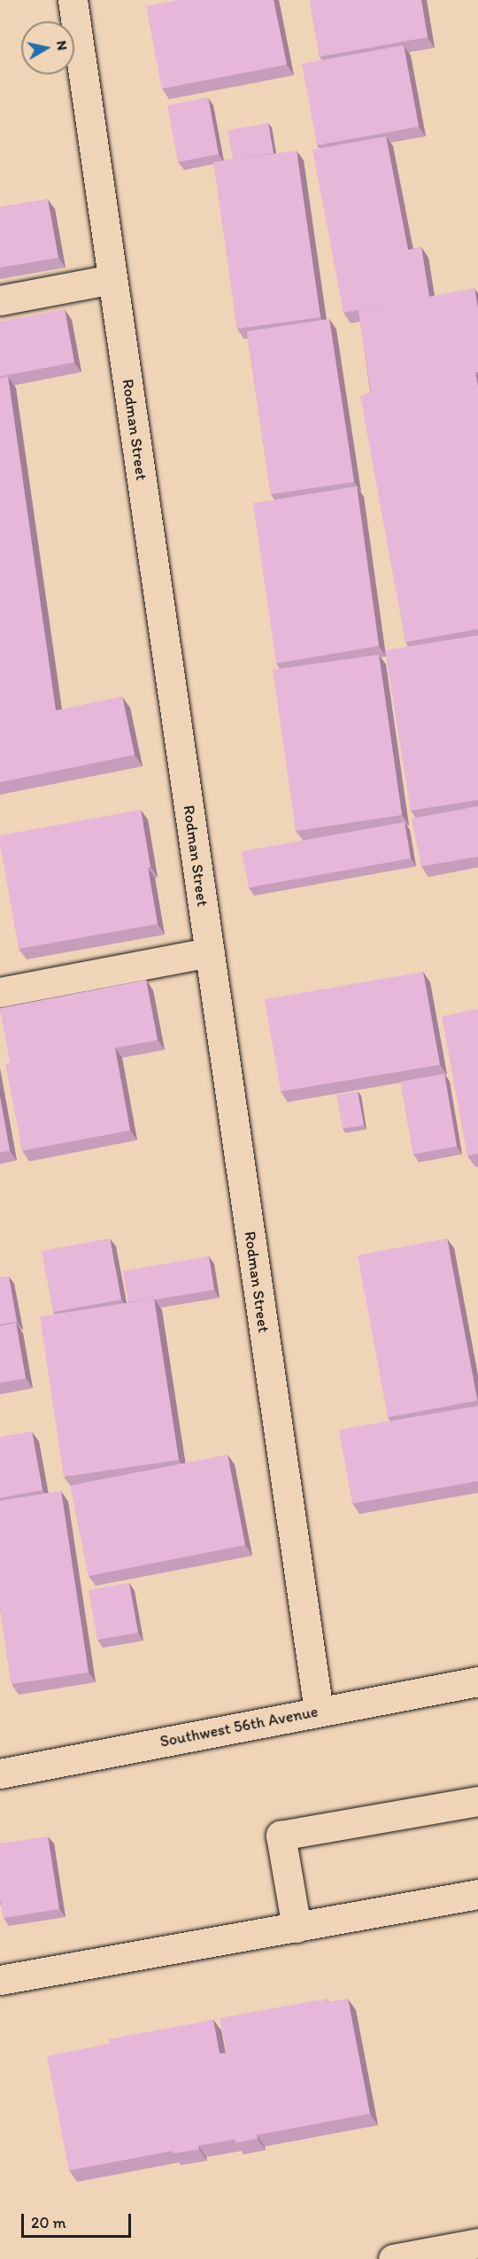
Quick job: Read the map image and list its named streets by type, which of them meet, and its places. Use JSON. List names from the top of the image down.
{
  "streets": {
    "street": ["Rodman Street", "Southwest 56th Avenue"]
  },
  "crossings": [
    ["Rodman Street", "Southwest 56th Avenue"]
  ],
  "scale_bar": "20 m",
  "north": "right"
}
